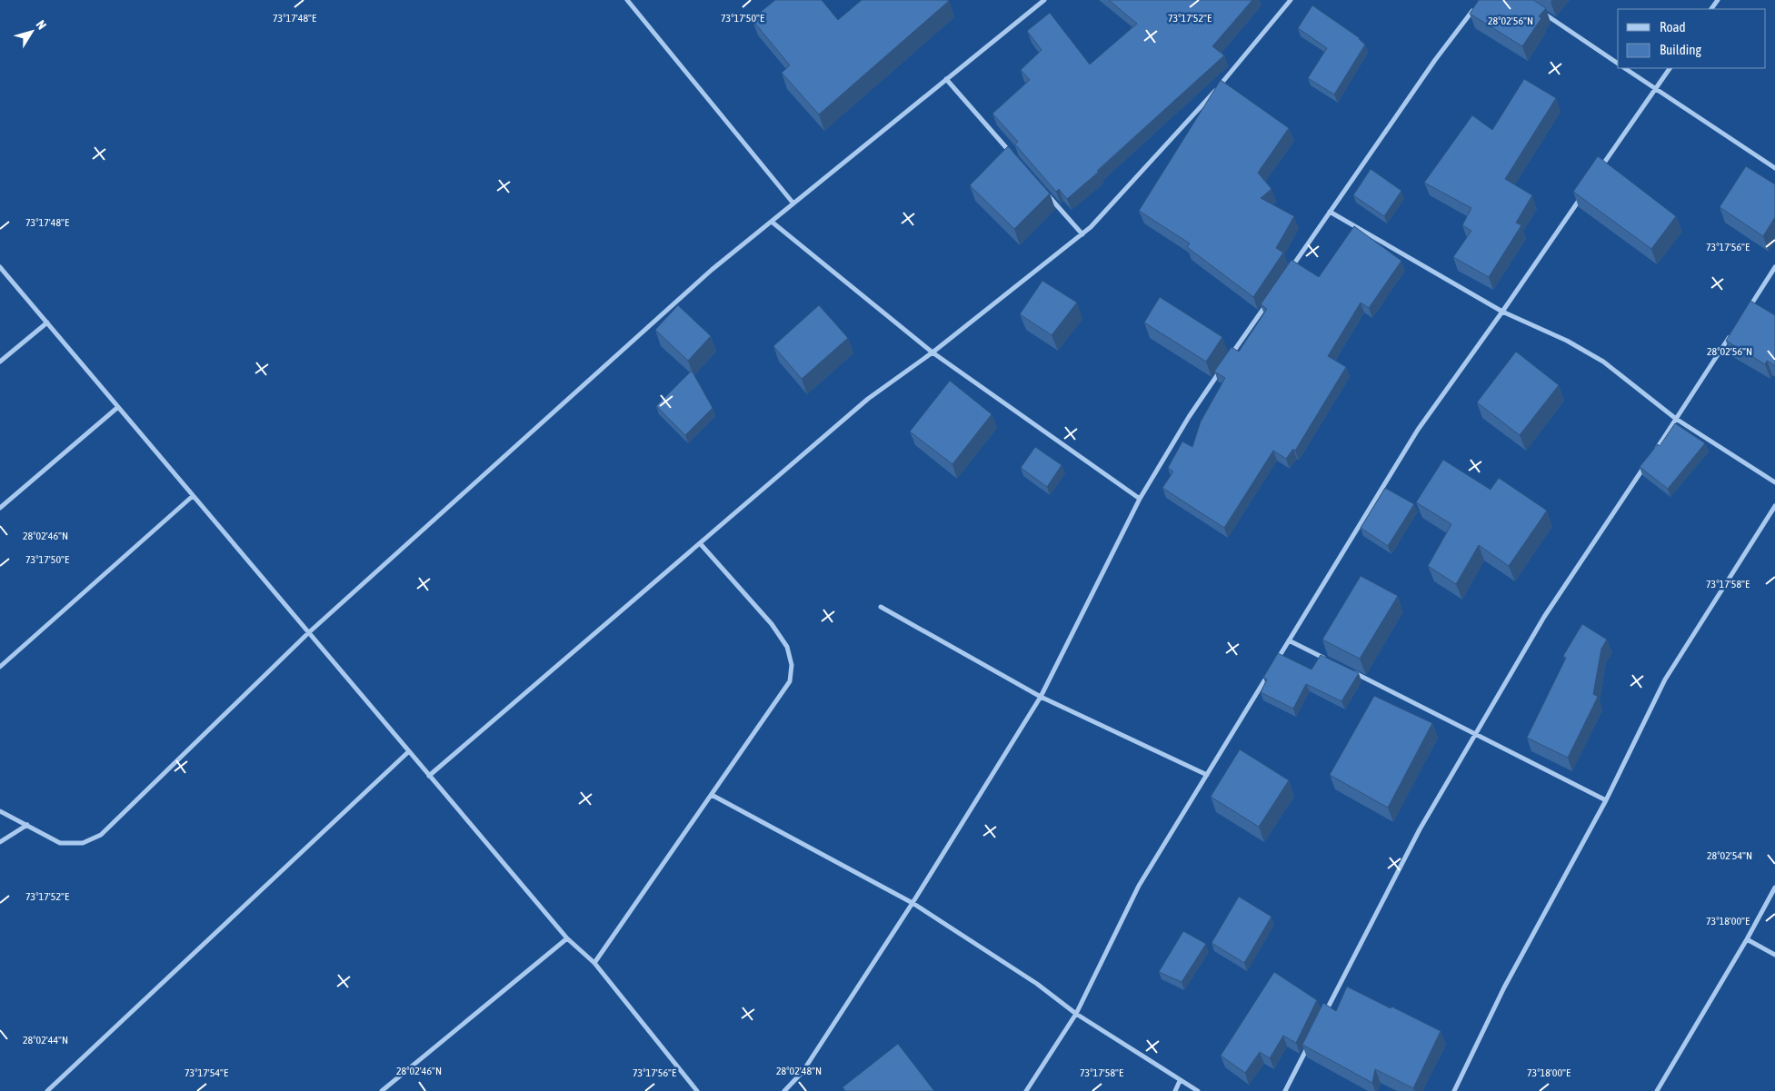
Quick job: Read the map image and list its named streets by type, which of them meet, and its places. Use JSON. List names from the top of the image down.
{
  "legend": ["Road", "Building"],
  "north": "top right",
  "coordinates": [
    "73°17'48\"E",
    "73°17'50\"E",
    "73°17'52\"E",
    "28°02'56\"N",
    "73°17'56\"E",
    "28°02'46\"N",
    "73°17'58\"E",
    "28°02'54\"N",
    "73°18'00\"E",
    "28°02'44\"N",
    "28°02'48\"N",
    "73°17'54\"E"
  ]
}
